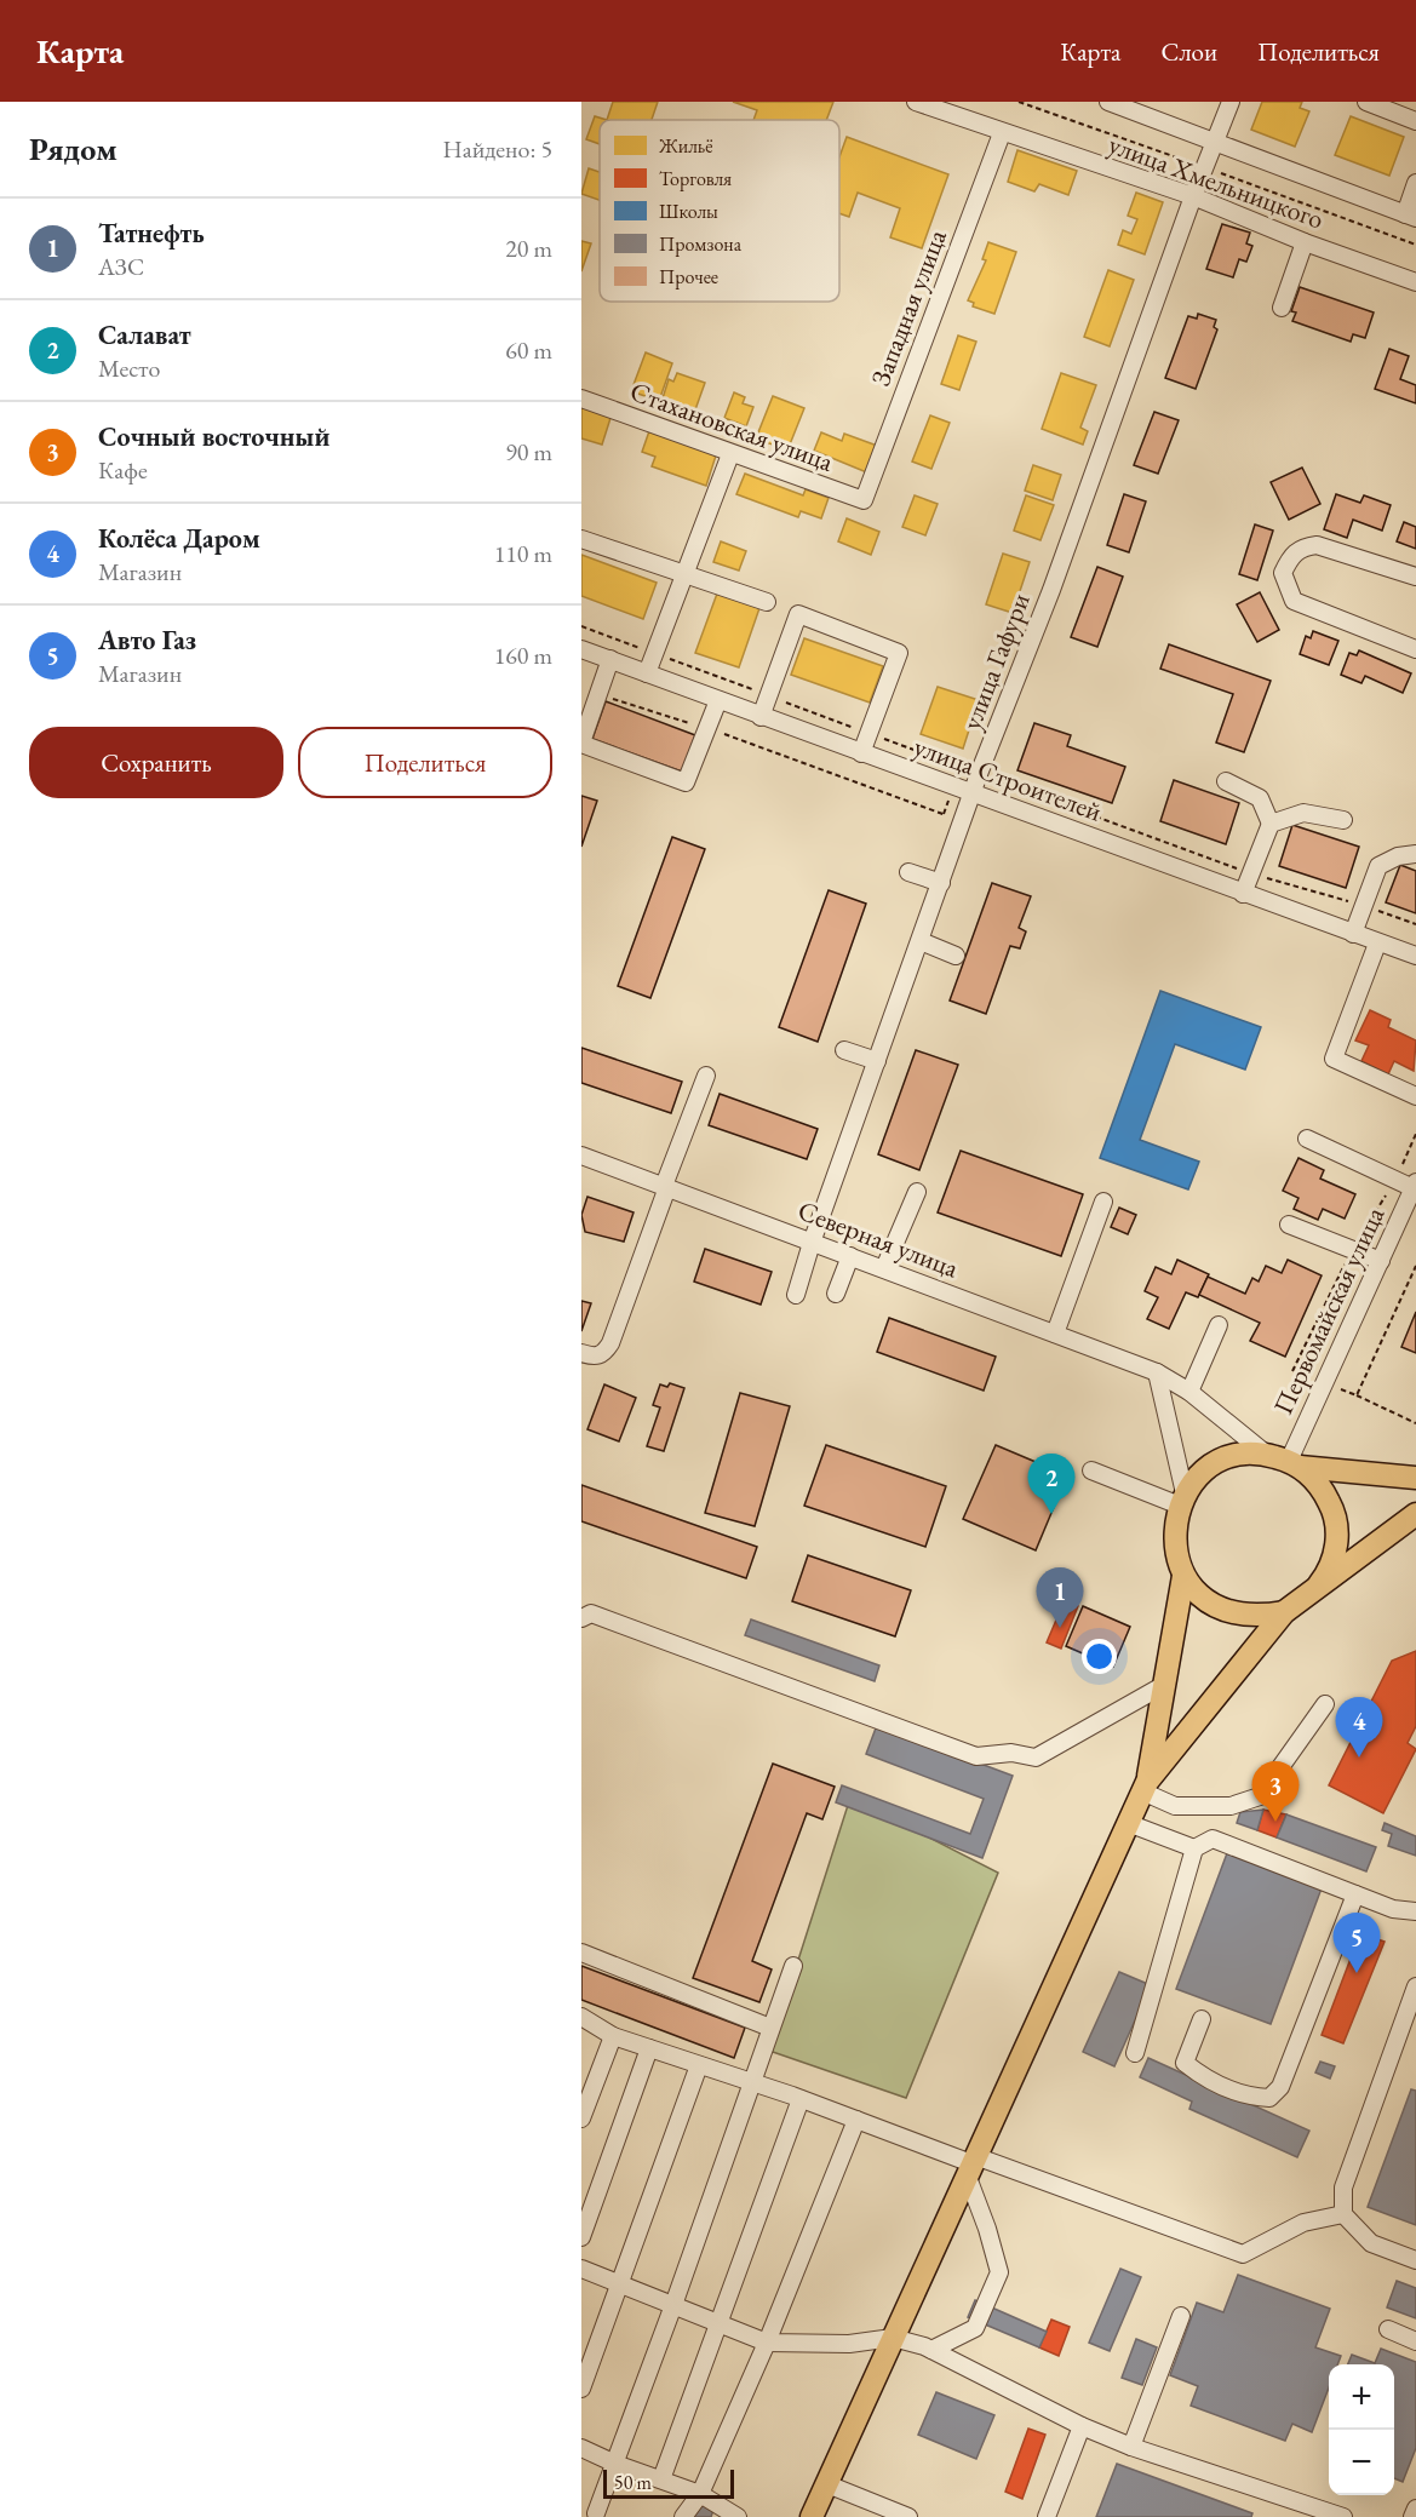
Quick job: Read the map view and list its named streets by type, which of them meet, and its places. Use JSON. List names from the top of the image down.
{
  "streets": {
    "street": [
      "улица Хмельницкого",
      "Западная улица",
      "Стахановская улица",
      "улица Гафури",
      "улица Строителей",
      "Северная улица",
      "Первомайская улица"
    ]
  },
  "crossings": [
    ["улица Хмельницкого", "Западная улица"],
    ["улица Хмельницкого", "улица Гафури"],
    ["Западная улица", "Стахановская улица"],
    ["улица Гафури", "улица Строителей"],
    ["улица Гафури", "Северная улица"],
    ["Северная улица", "Первомайская улица"]
  ],
  "legend": [
    "Жильё",
    "Торговля",
    "Школы",
    "Промзона",
    "Прочее"
  ],
  "scale_bar": "50 m",
  "page": {
    "header": "Карта",
    "nav": ["Карта", "Слои", "Поделиться"],
    "heading": ["Рядом", "Найдено: 5"],
    "list": [
      {
        "mark": "1",
        "name": "Татнефть",
        "note": "АЗС",
        "value": "20 m"
      },
      {
        "mark": "2",
        "name": "Салават",
        "note": "Место",
        "value": "60 m"
      },
      {
        "mark": "3",
        "name": "Сочный восточный",
        "note": "Кафе",
        "value": "90 m"
      },
      {
        "mark": "4",
        "name": "Колёса Даром",
        "note": "Магазин",
        "value": "110 m"
      },
      {
        "mark": "5",
        "name": "Авто Газ",
        "note": "Магазин",
        "value": "160 m"
      }
    ],
    "buttons": ["Сохранить", "Поделиться"],
    "pins": [
      "2",
      "1",
      "4",
      "3",
      "5"
    ],
    "map_buttons": ["+", "−"],
    "scale": "50 m"
  }
}
